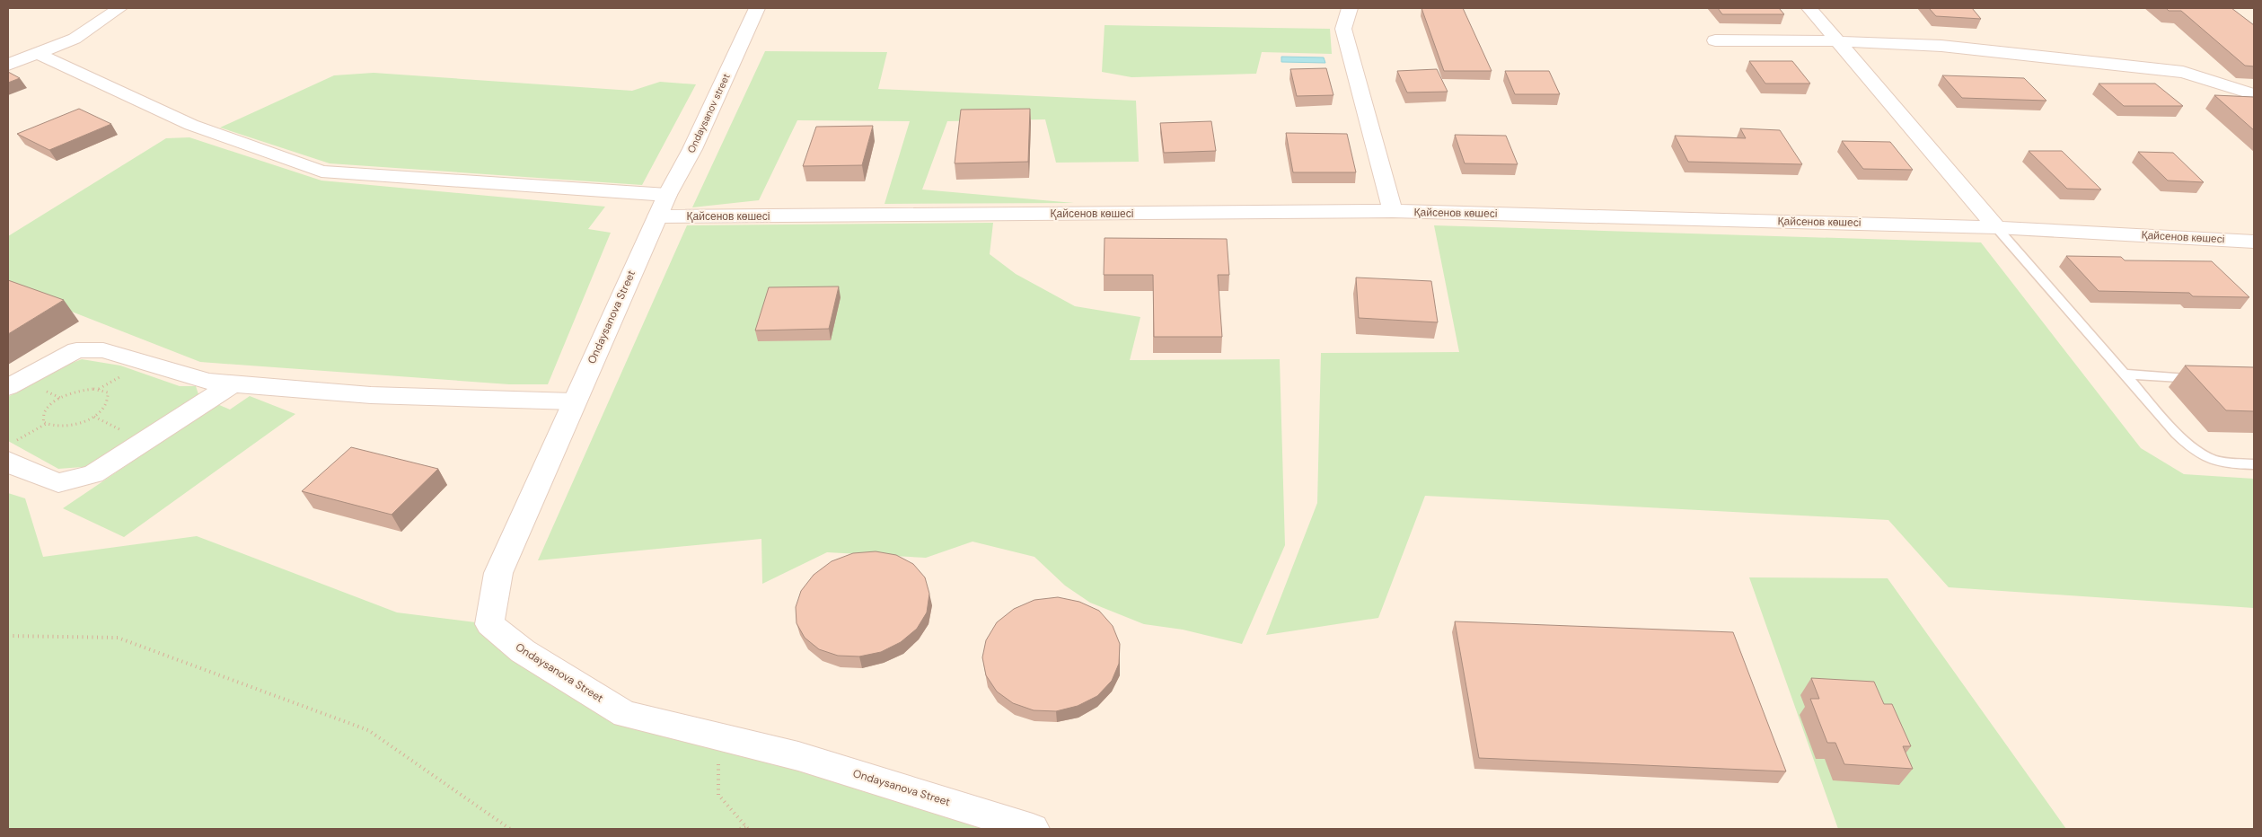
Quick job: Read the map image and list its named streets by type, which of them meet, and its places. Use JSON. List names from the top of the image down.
{
  "streets": {
    "street": ["Ondaysanov street", "Қайсенов көшесі", "Ondaysanova Street"]
  },
  "crossings": [
    ["Ondaysanov street", "Қайсенов көшесі"],
    ["Ondaysanov street", "Ondaysanova Street"],
    ["Қайсенов көшесі", "Ondaysanova Street"]
  ]
}
